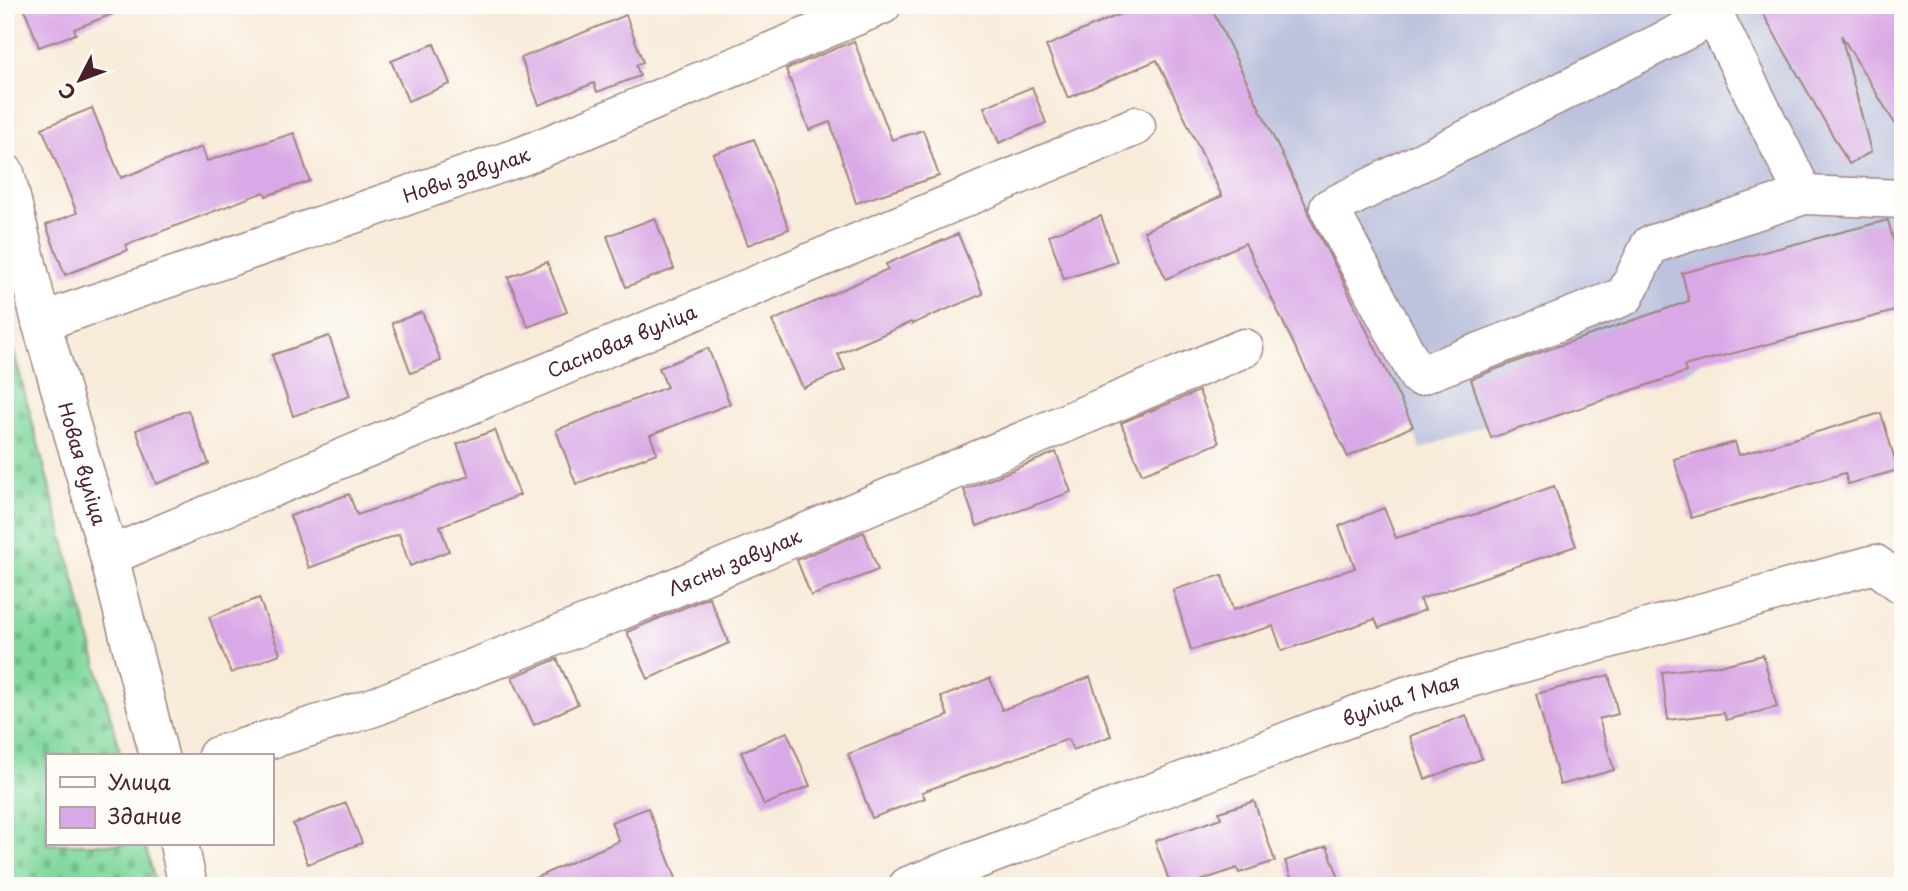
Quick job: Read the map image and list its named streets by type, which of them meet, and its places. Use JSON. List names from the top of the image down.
{
  "streets": {
    "street": [
      "Новы завулак",
      "Сасновая вуліца",
      "Новая вуліца",
      "Лясны завулак",
      "вуліца 1 Мая"
    ]
  },
  "crossings": [
    ["Новы завулак", "Новая вуліца"],
    ["Сасновая вуліца", "Новая вуліца"]
  ],
  "legend": ["Улица", "Здание"],
  "north": "bottom left"
}
